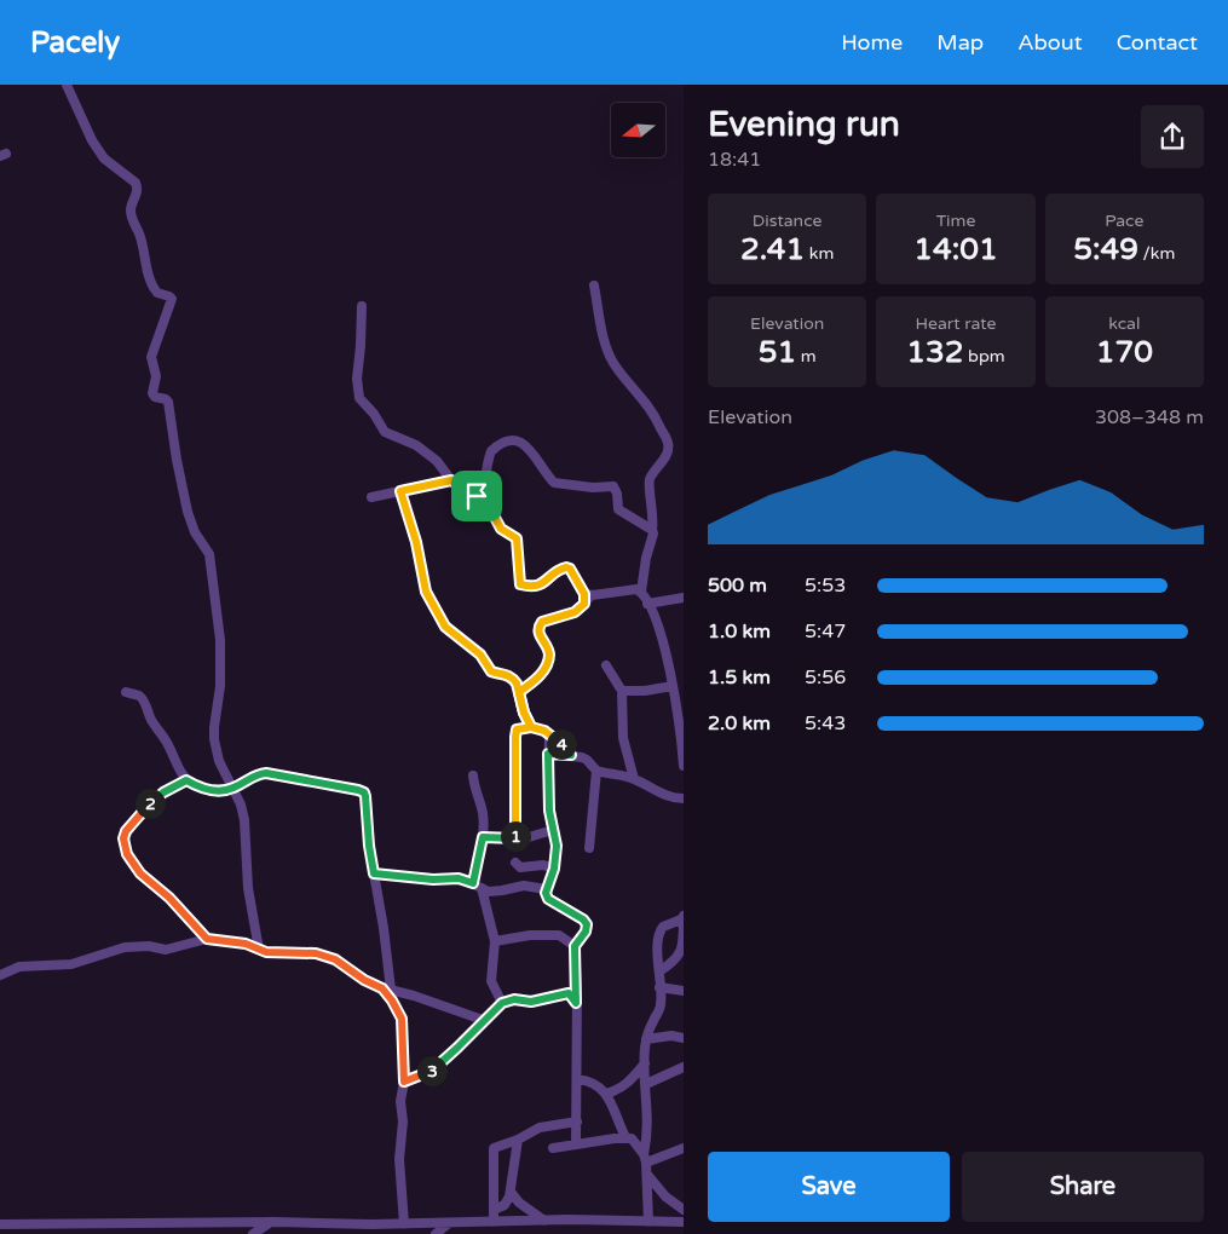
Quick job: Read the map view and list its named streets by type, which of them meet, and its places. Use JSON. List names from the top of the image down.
{
  "north": "left",
  "page": {
    "header": "Pacely",
    "nav": [
      "Home",
      "Map",
      "About",
      "Contact"
    ],
    "heading": ["Evening run", "18:41"],
    "stats": [
      ["Distance", "2.41 km"],
      ["Time", "14:01"],
      ["Pace", "5:49 /km"],
      ["Elevation", "51 m"],
      ["Heart rate", "132 bpm"],
      ["kcal", "170"]
    ],
    "chart": ["Elevation", "308–348 m"],
    "list": [
      {
        "name": "500 m",
        "note": "5:53"
      },
      {
        "name": "1.0 km",
        "note": "5:47"
      },
      {
        "name": "1.5 km",
        "note": "5:56"
      },
      {
        "name": "2.0 km",
        "note": "5:43"
      }
    ],
    "pins": [
      "4",
      "2",
      "1",
      "3"
    ],
    "buttons": ["Save", "Share"]
  }
}
